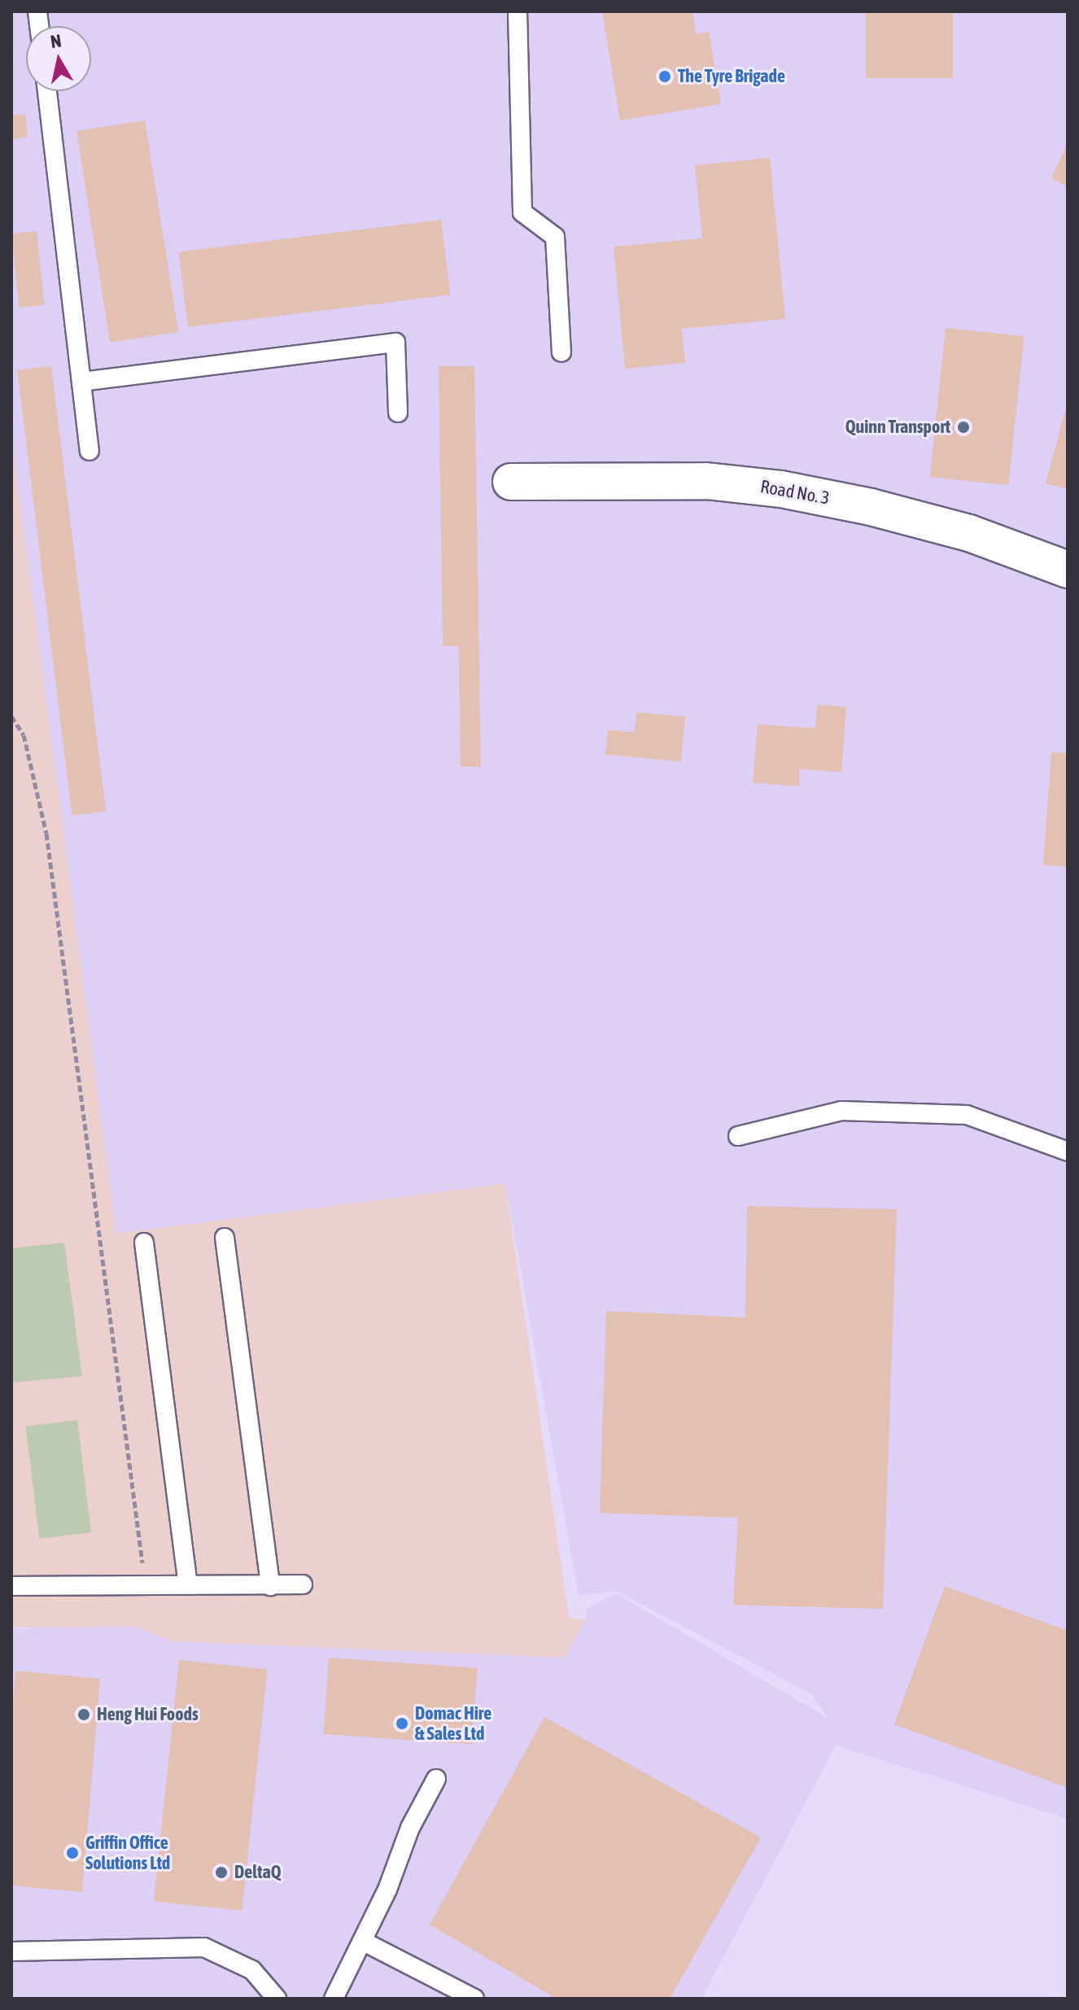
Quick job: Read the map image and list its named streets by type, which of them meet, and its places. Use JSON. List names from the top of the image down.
{
  "streets": {
    "street": ["Road No. 3"]
  },
  "places": [
    "The Tyre Brigade",
    "Quinn Transport",
    "Heng Hui Foods",
    "Domac Hire & Sales Ltd",
    "Griffin Office Solutions Ltd",
    "DeltaQ"
  ],
  "north": "top"
}
